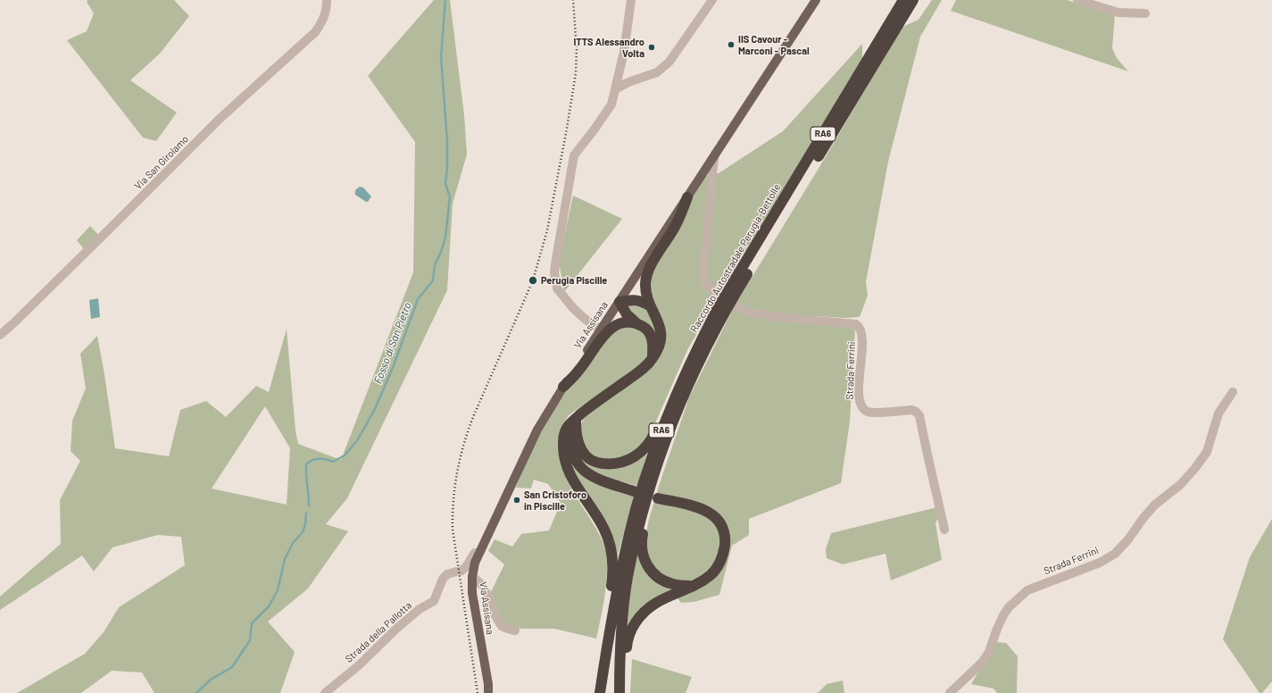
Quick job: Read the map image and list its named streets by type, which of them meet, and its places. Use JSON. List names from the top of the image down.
{
  "streets": {
    "highway": ["RA6", "Raccordo Autostradale Perugia-Bettolle"],
    "main road": ["Via Assisana"],
    "street": ["Via San Girolamo", "Strada Ferrini", "Strada della Pallotta"]
  },
  "crossings": [
    ["RA6", "Raccordo Autostradale Perugia-Bettolle"],
    ["Via Assisana", "Strada della Pallotta"]
  ],
  "water": ["Fosso di San Pietro"],
  "places": [
    "IIS Cavour - Marconi - Pascal",
    "ITTS Alessandro Volta",
    "Perugia Piscille",
    "San Cristoforo in Piscille"
  ]
}
